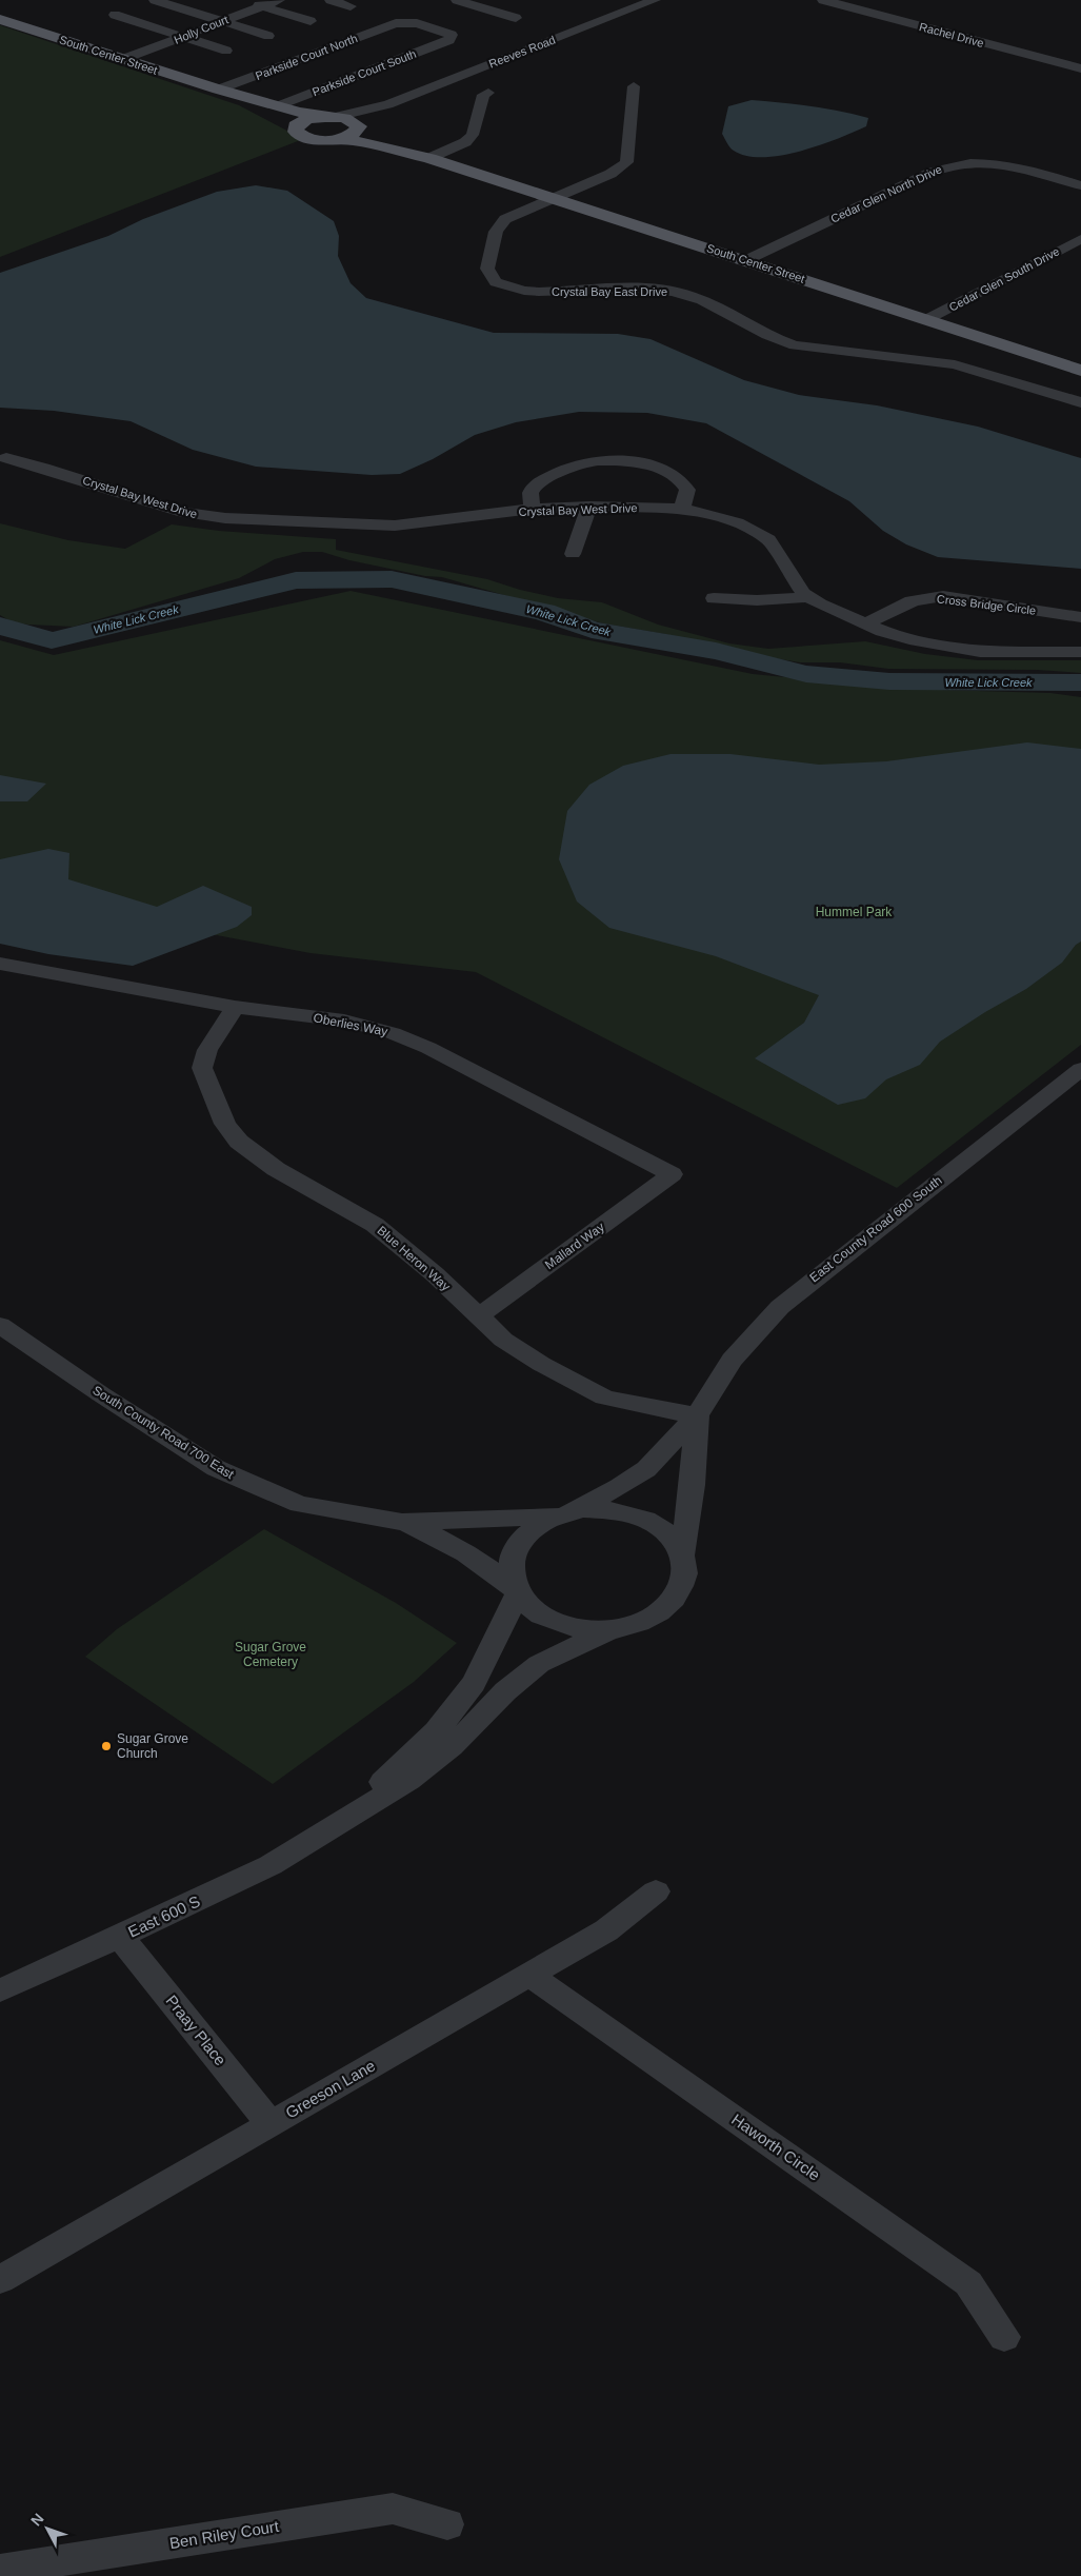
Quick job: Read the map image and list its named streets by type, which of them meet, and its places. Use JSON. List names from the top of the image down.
{
  "streets": {
    "main road": ["South Center Street"],
    "street": [
      "Holly Court",
      "Rachel Drive",
      "Reeves Road",
      "Parkside Court North",
      "Parkside Court South",
      "Cedar Glen North Drive",
      "Cedar Glen South Drive",
      "Crystal Bay East Drive",
      "Crystal Bay West Drive",
      "Cross Bridge Circle",
      "Oberlies Way",
      "East County Road 600 South",
      "Mallard Way",
      "Blue Heron Way",
      "South County Road 700 East",
      "East 600 S",
      "Praay Place",
      "Greeson Lane",
      "Haworth Circle",
      "Ben Riley Court"
    ]
  },
  "crossings": [
    ["Holly Court", "South Center Street"],
    ["Reeves Road", "South Center Street"],
    ["South Center Street", "Parkside Court North"],
    ["South Center Street", "Parkside Court South"],
    ["South Center Street", "Cedar Glen North Drive"],
    ["South Center Street", "Cedar Glen South Drive"],
    ["South Center Street", "Crystal Bay East Drive"],
    ["Parkside Court North", "Parkside Court South"],
    ["Crystal Bay West Drive", "Cross Bridge Circle"],
    ["Oberlies Way", "Mallard Way"],
    ["Oberlies Way", "Blue Heron Way"],
    ["East County Road 600 South", "Blue Heron Way"],
    ["East County Road 600 South", "South County Road 700 East"],
    ["Mallard Way", "Blue Heron Way"],
    ["East 600 S", "Praay Place"],
    ["Praay Place", "Greeson Lane"],
    ["Greeson Lane", "Haworth Circle"]
  ],
  "water": ["White Lick Creek"],
  "parks": ["Hummel Park", "Sugar Grove Cemetery"],
  "places": ["Sugar Grove Church"],
  "north": "top left"
}
